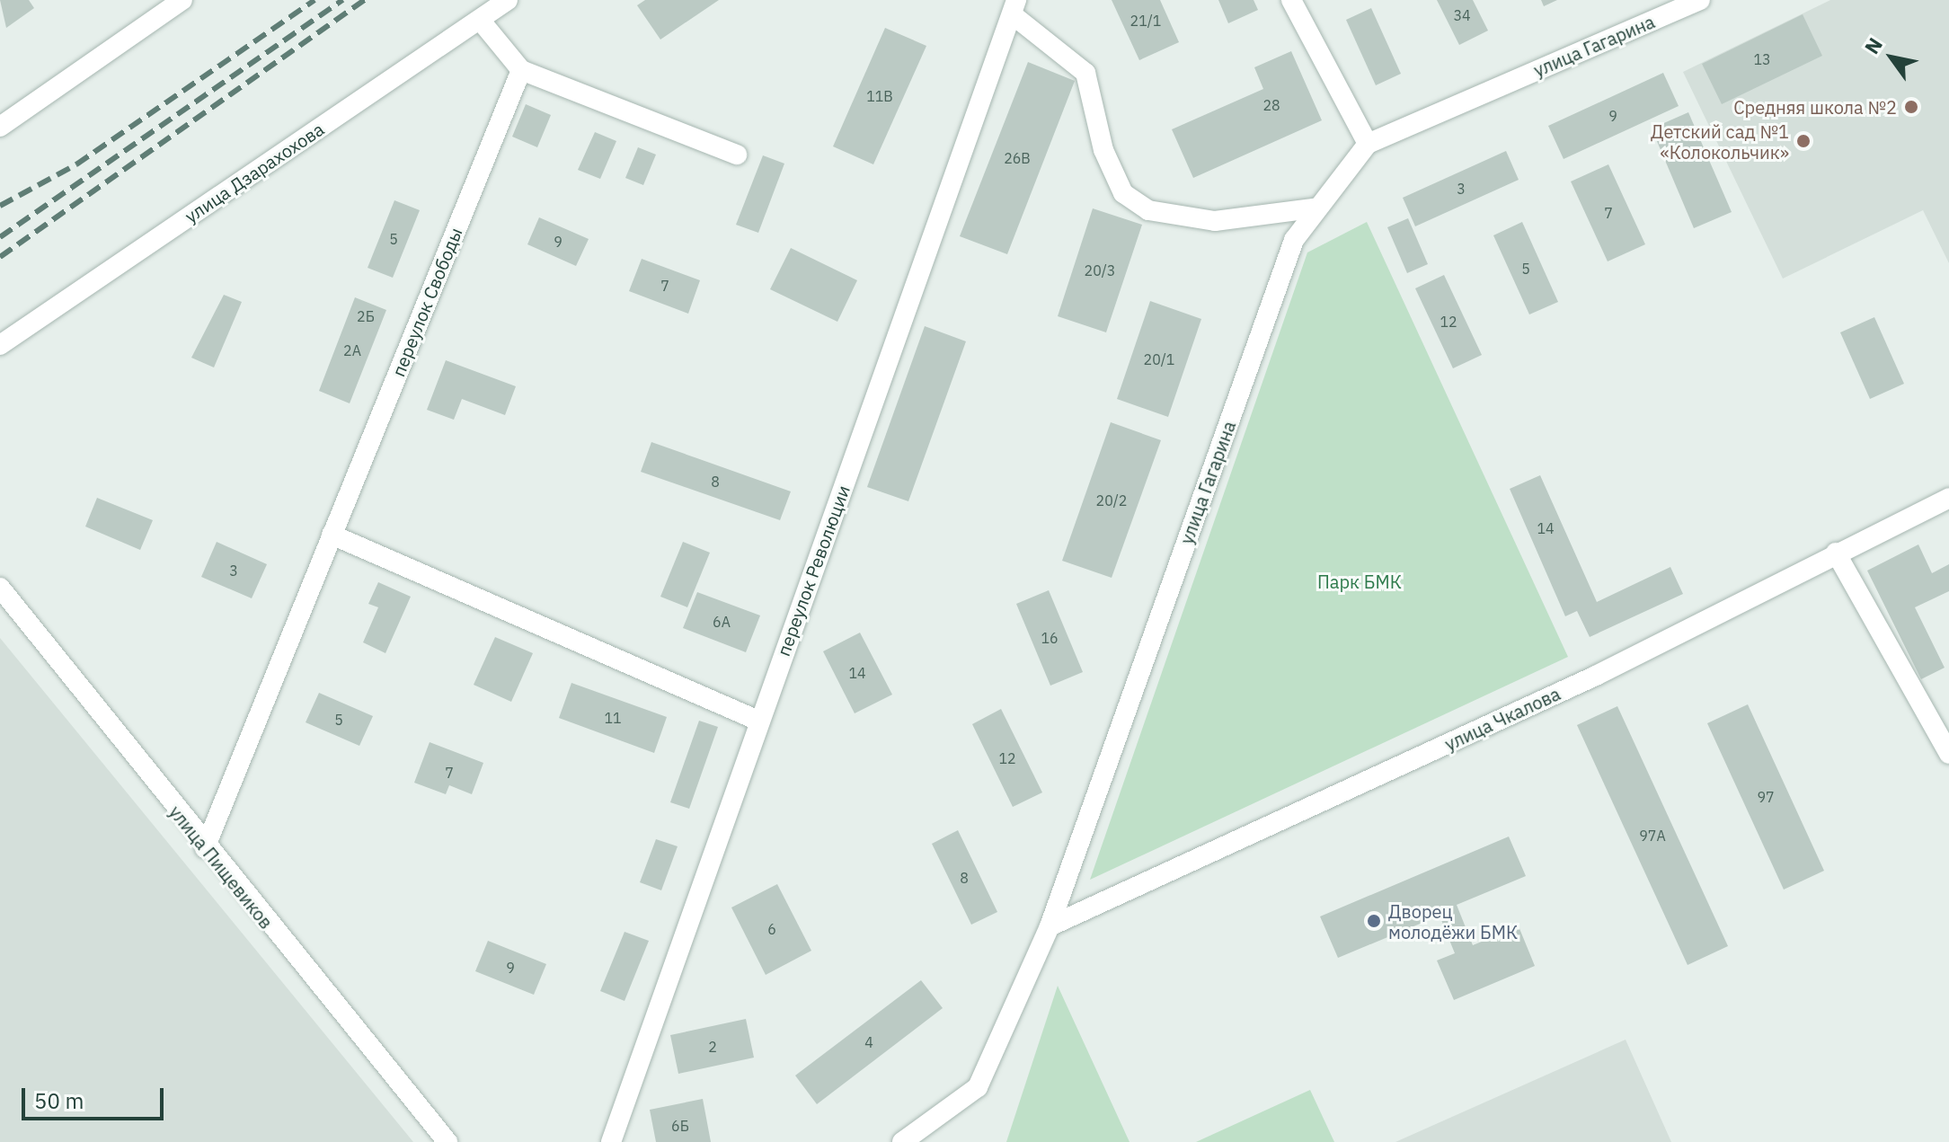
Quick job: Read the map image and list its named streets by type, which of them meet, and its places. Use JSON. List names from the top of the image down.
{
  "streets": {
    "street": [
      "улица Гагарина",
      "улица Дзарахохова",
      "переулок Свободы",
      "переулок Революции",
      "улица Чкалова",
      "улица Пищевиков"
    ]
  },
  "crossings": [
    ["улица Гагарина", "улица Чкалова"],
    ["переулок Свободы", "улица Пищевиков"]
  ],
  "parks": ["Парк БМК"],
  "places": ["Средняя школа №2", "Детский сад №1 «Колокольчик»", "Дворец молодёжи БМК"],
  "house_numbers": [
    "34",
    "21/1",
    "13",
    "11В",
    "28",
    "9",
    "26В",
    "3",
    "7",
    "5",
    "9",
    "5",
    "20/3",
    "7",
    "2Б",
    "12",
    "2А",
    "20/1",
    "8",
    "20/2",
    "14",
    "3",
    "6А",
    "16",
    "14",
    "11",
    "5",
    "12",
    "7",
    "97",
    "97А",
    "8",
    "6",
    "9",
    "4",
    "2",
    "6Б"
  ],
  "scale_bar": "50 m",
  "north": "top left"
}
